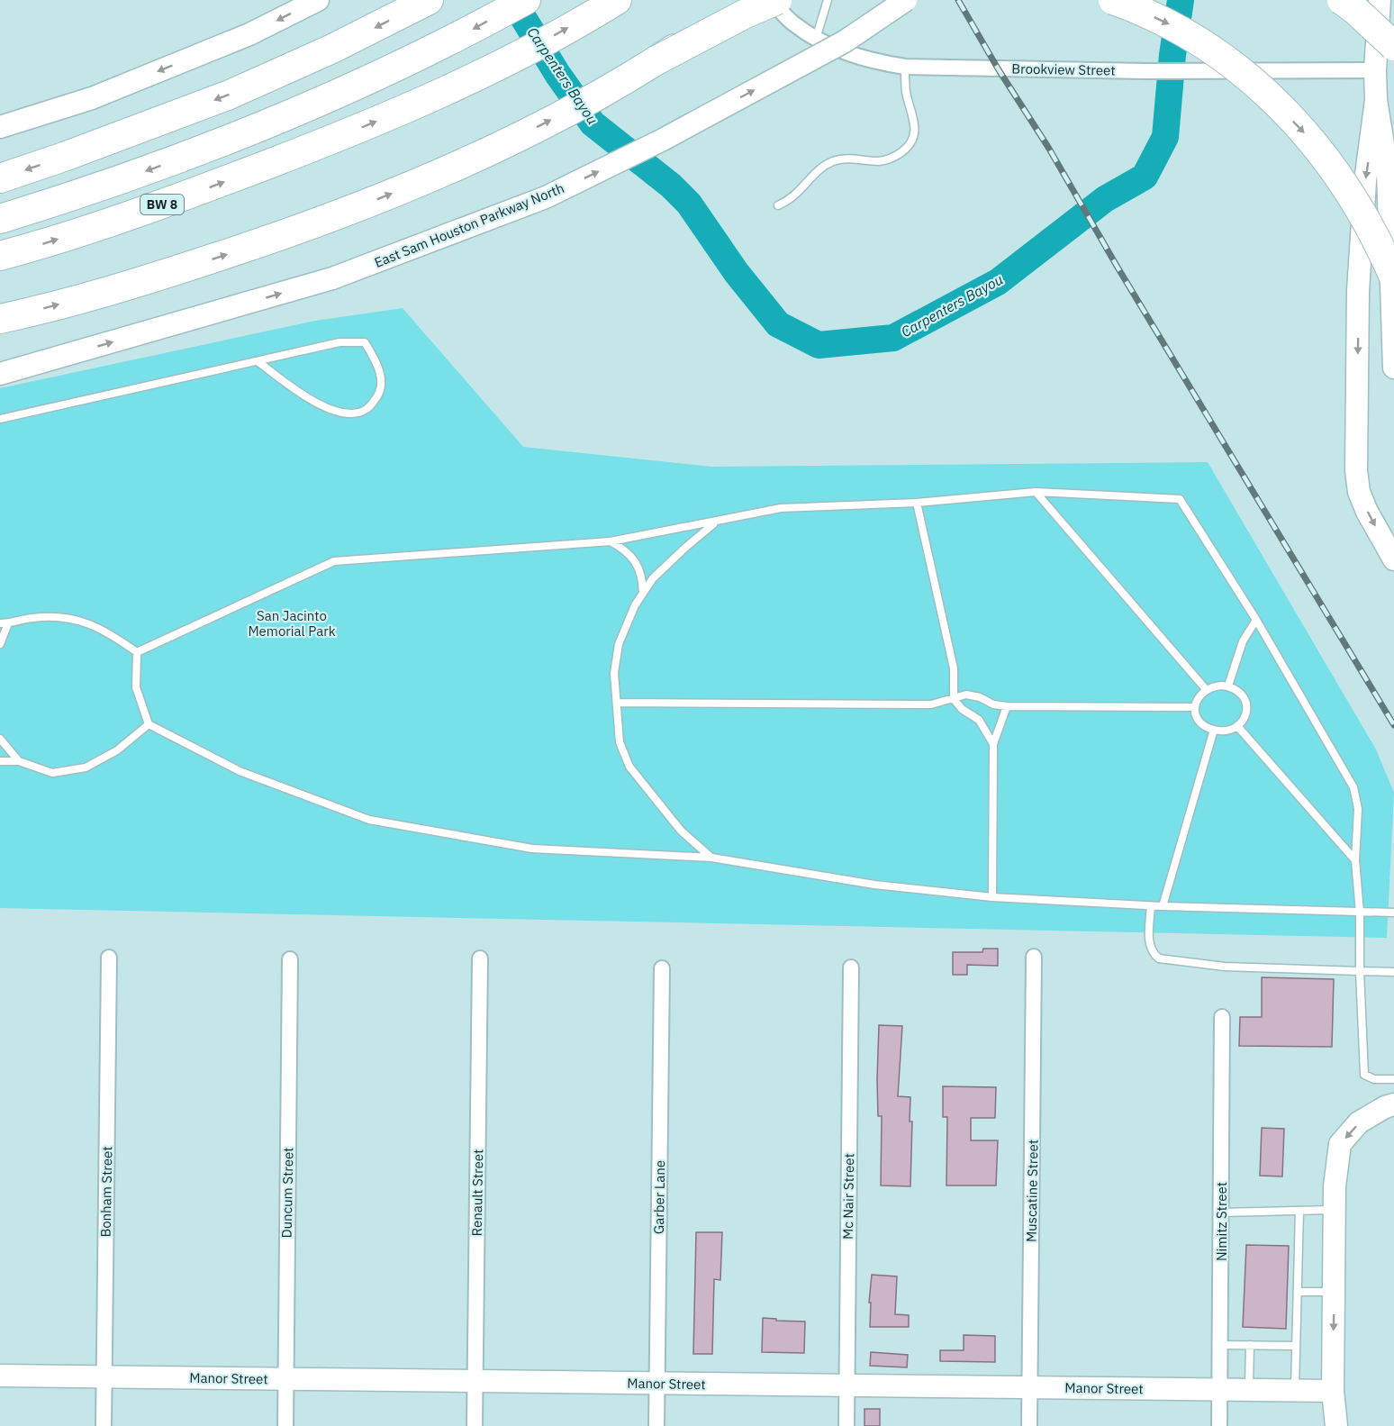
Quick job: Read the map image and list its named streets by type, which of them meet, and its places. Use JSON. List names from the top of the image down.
{
  "streets": {
    "highway": ["BW 8"],
    "main road": ["East Sam Houston Parkway North", "Manor Street"],
    "street": [
      "Brookview Street",
      "Muscatine Street",
      "Bonham Street",
      "Duncum Street",
      "Renault Street",
      "Mc Nair Street",
      "Garber Lane",
      "Nimitz Street"
    ]
  },
  "crossings": [
    ["Muscatine Street", "Manor Street"],
    ["Bonham Street", "Manor Street"],
    ["Duncum Street", "Manor Street"],
    ["Renault Street", "Manor Street"],
    ["Mc Nair Street", "Manor Street"],
    ["Garber Lane", "Manor Street"],
    ["Nimitz Street", "Manor Street"]
  ],
  "one_way": ["East Sam Houston Parkway North"],
  "water": ["Carpenters Bayou"],
  "parks": ["San Jacinto Memorial Park"]
}
